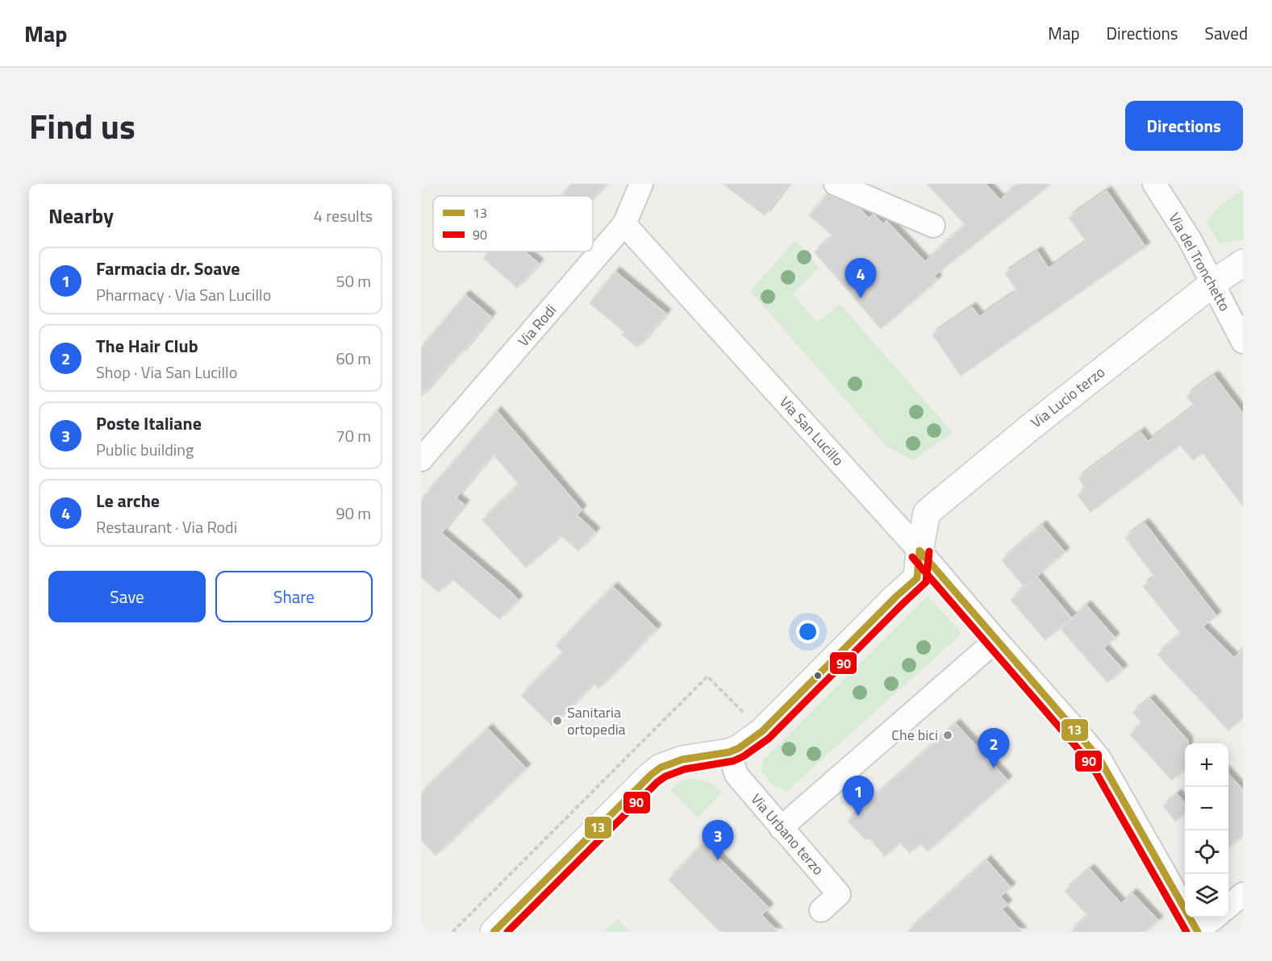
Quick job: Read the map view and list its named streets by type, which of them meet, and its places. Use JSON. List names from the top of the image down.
{
  "streets": {
    "street": [
      "Via del Tronchetto",
      "Via Rodi",
      "Via Lucio terzo",
      "Via San Lucillo",
      "Via Urbano terzo"
    ]
  },
  "crossings": [
    ["Via del Tronchetto", "Via Lucio terzo"],
    ["Via Rodi", "Via San Lucillo"],
    ["Via Lucio terzo", "Via San Lucillo"]
  ],
  "places": ["Sanitaria ortopedia", "Che bici"],
  "lines": ["transit line 13", "transit line 90"],
  "legend": ["13", "90"],
  "page": {
    "header": "Map",
    "nav": ["Map", "Directions", "Saved"],
    "title": "Find us",
    "buttons": [
      "Directions",
      ["Save", "Share"]
    ],
    "heading": ["Nearby", "4 results"],
    "list": [
      {
        "mark": "1",
        "name": "Farmacia dr. Soave",
        "note": "Pharmacy · Via San Lucillo",
        "value": "50 m"
      },
      {
        "mark": "2",
        "name": "The Hair Club",
        "note": "Shop · Via San Lucillo",
        "value": "60 m"
      },
      {
        "mark": "3",
        "name": "Poste Italiane",
        "note": "Public building",
        "value": "70 m"
      },
      {
        "mark": "4",
        "name": "Le arche",
        "note": "Restaurant · Via Rodi",
        "value": "90 m"
      }
    ],
    "pins": [
      "4",
      "2",
      "1",
      "3"
    ],
    "map_buttons": ["+", "−"]
  }
}
